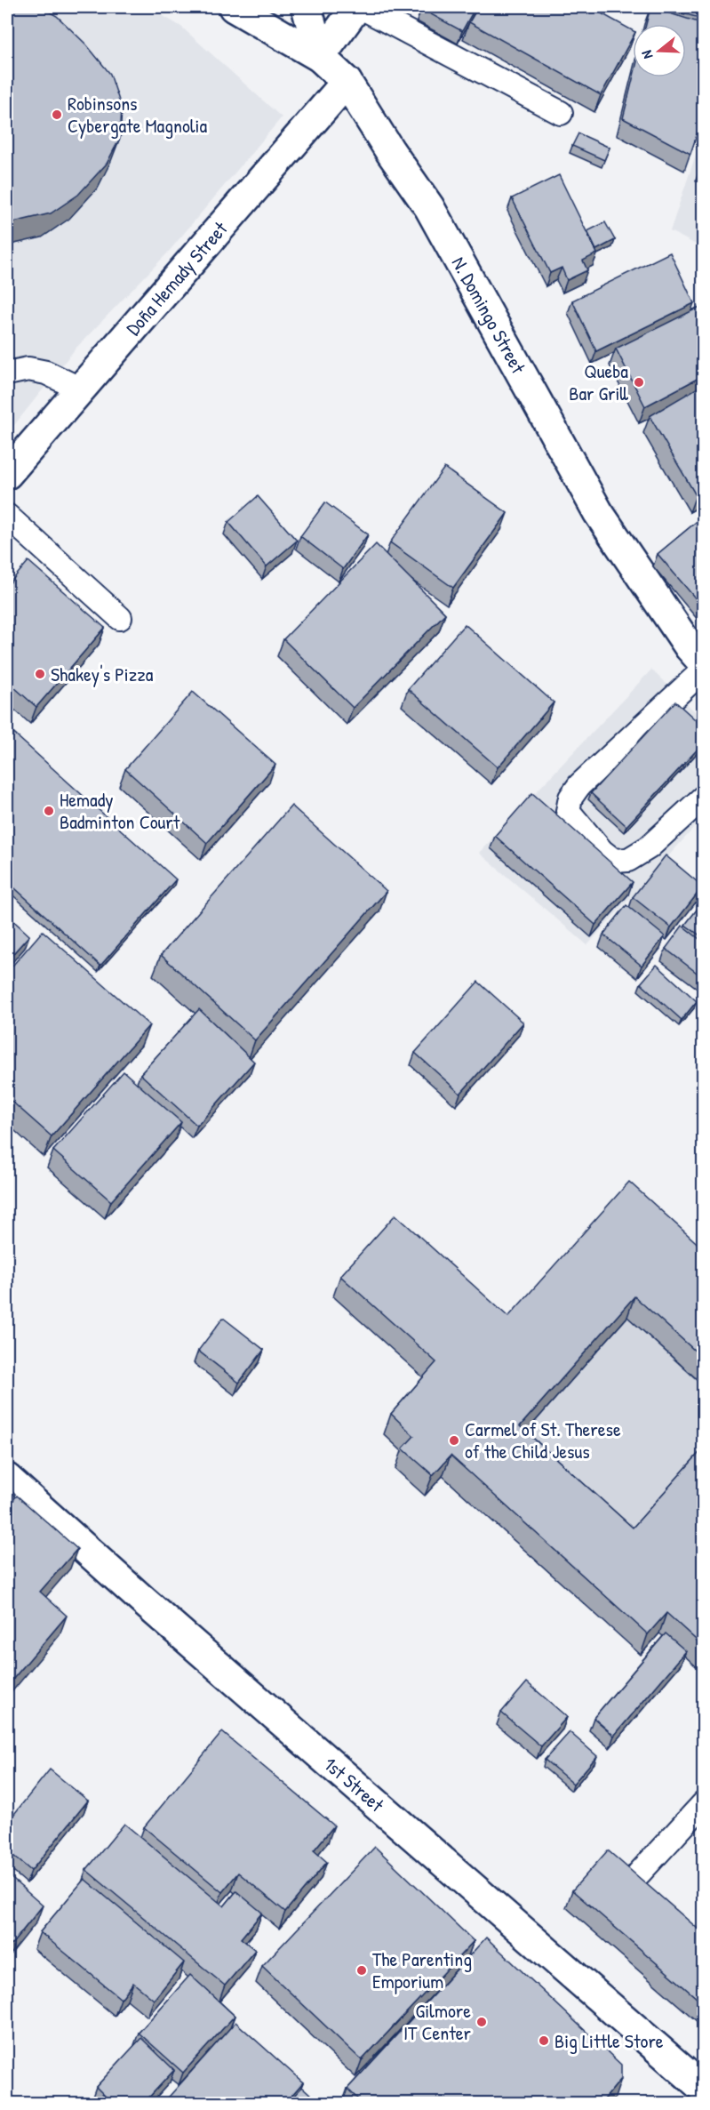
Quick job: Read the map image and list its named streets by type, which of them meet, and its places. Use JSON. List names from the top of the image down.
{
  "streets": {
    "main road": ["Doña Hemady Street", "N. Domingo Street", "1st Street"]
  },
  "crossings": [
    ["Doña Hemady Street", "N. Domingo Street"]
  ],
  "places": [
    "Robinsons Cybergate Magnolia",
    "Queba Bar Grill",
    "Shakey's Pizza",
    "Hemady Badminton Court",
    "Carmel of St. Therese of the Child Jesus",
    "The Parenting Emporium",
    "Gilmore IT Center",
    "Big Little Store"
  ],
  "north": "left"
}
